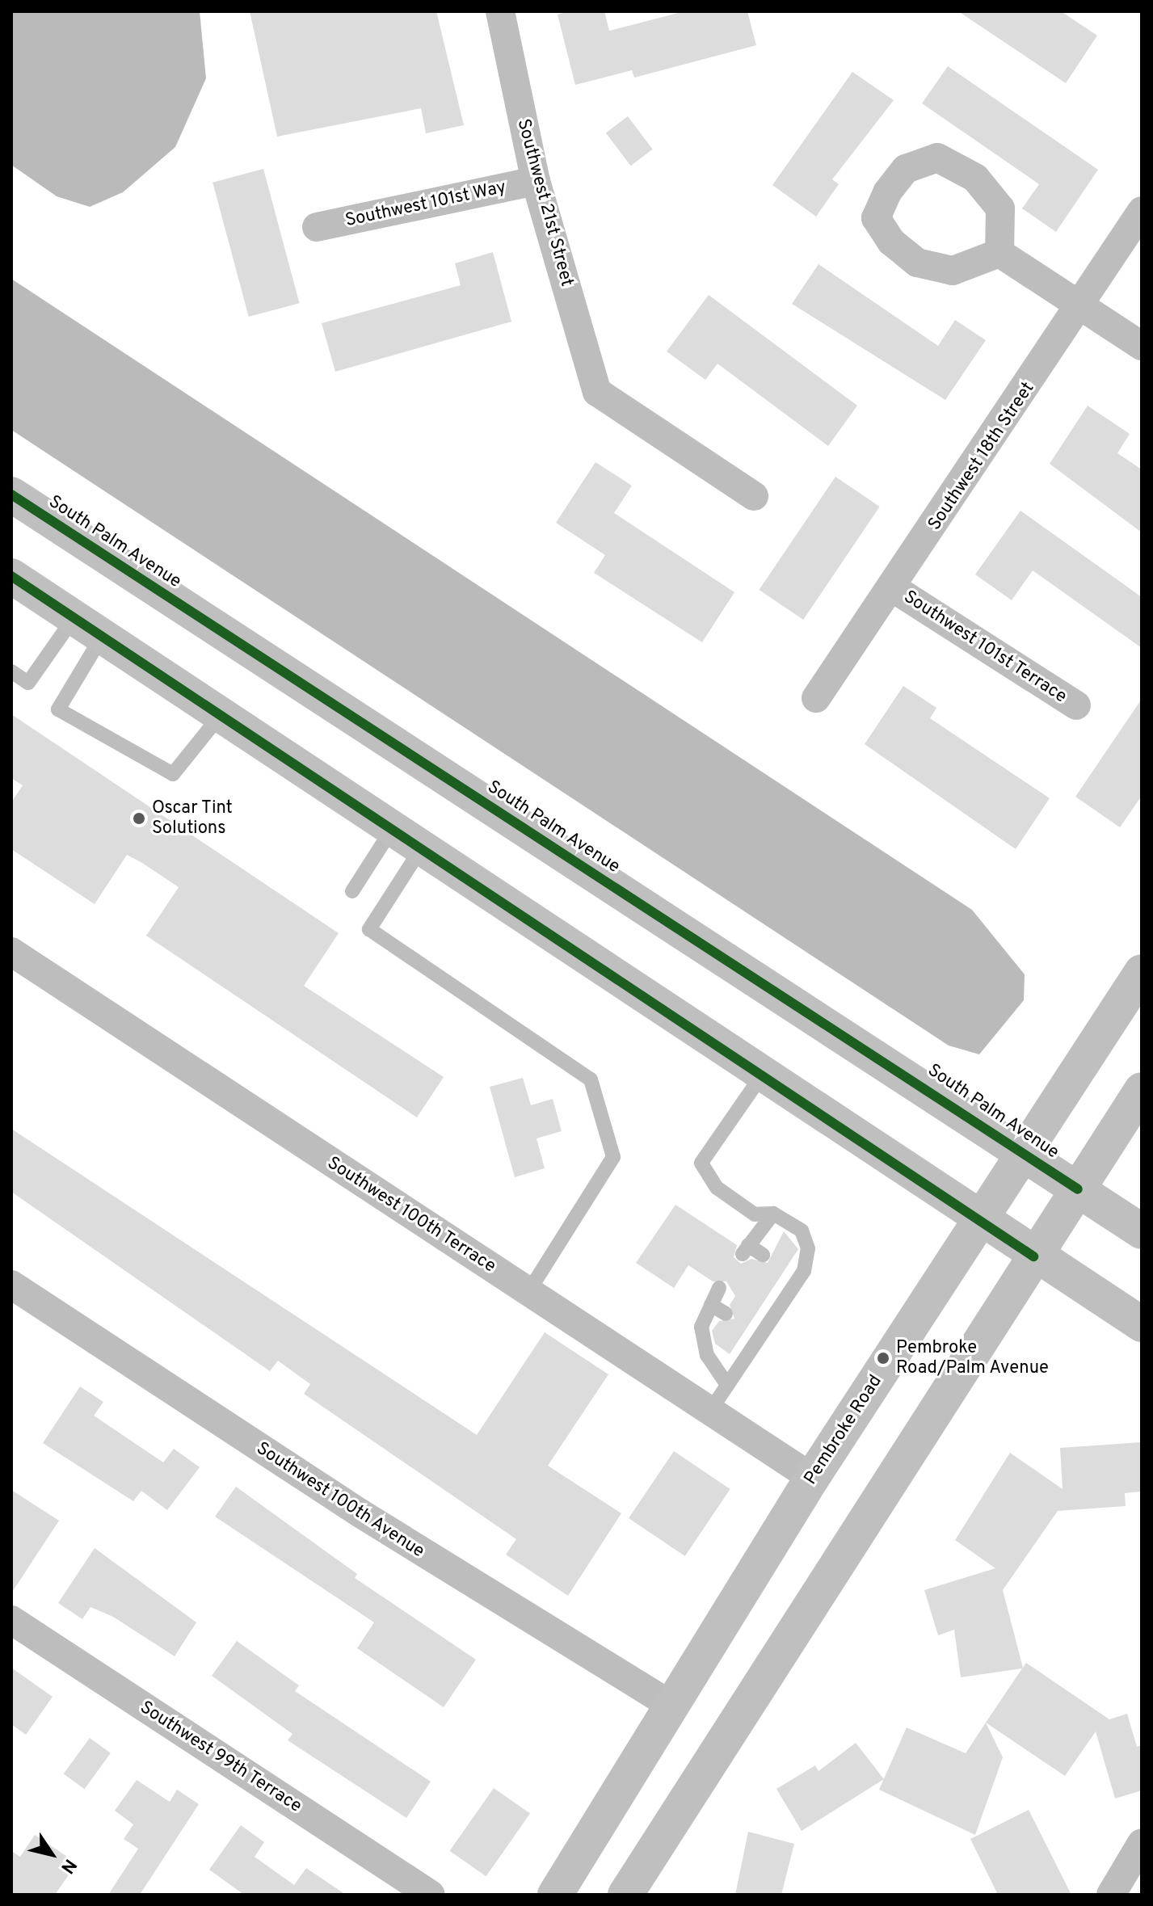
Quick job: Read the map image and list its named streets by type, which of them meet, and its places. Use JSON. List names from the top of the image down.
{
  "streets": {
    "main road": ["South Palm Avenue", "Pembroke Road"],
    "street": [
      "Southwest 21st Street",
      "Southwest 101st Way",
      "Southwest 18th Street",
      "Southwest 101st Terrace",
      "Southwest 100th Terrace",
      "Southwest 100th Avenue",
      "Southwest 99th Terrace"
    ]
  },
  "crossings": [
    ["Southwest 21st Street", "Southwest 101st Way"],
    ["Southwest 18th Street", "Southwest 101st Terrace"],
    ["South Palm Avenue", "Pembroke Road"],
    ["Southwest 100th Terrace", "Pembroke Road"],
    ["Pembroke Road", "Southwest 100th Avenue"]
  ],
  "places": ["Oscar Tint Solutions", "Pembroke Road/Palm Avenue"],
  "north": "bottom right"
}
